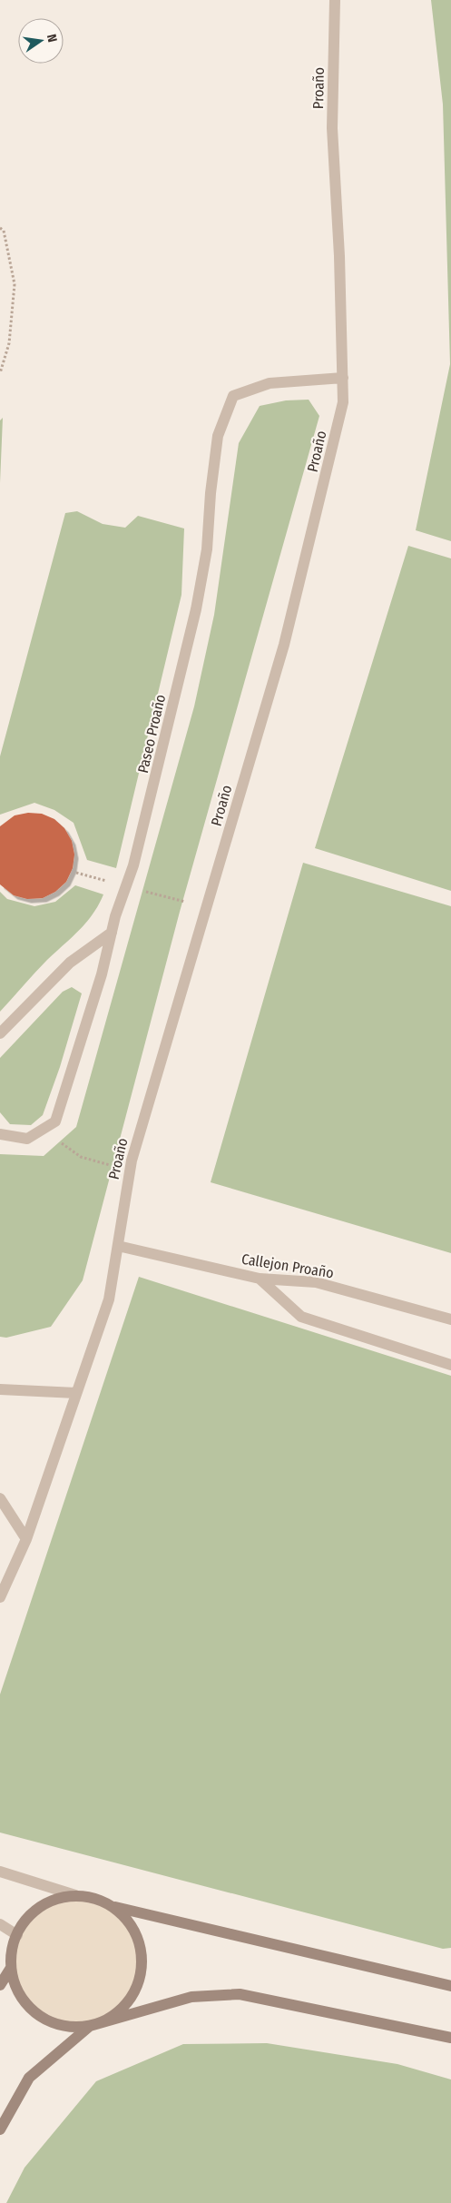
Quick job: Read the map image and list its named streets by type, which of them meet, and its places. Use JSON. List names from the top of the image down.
{
  "streets": {
    "lane": ["Proaño", "Paseo Proaño", "Callejon Proaño"]
  },
  "crossings": [
    ["Proaño", "Paseo Proaño"],
    ["Proaño", "Callejon Proaño"]
  ],
  "north": "right"
}
